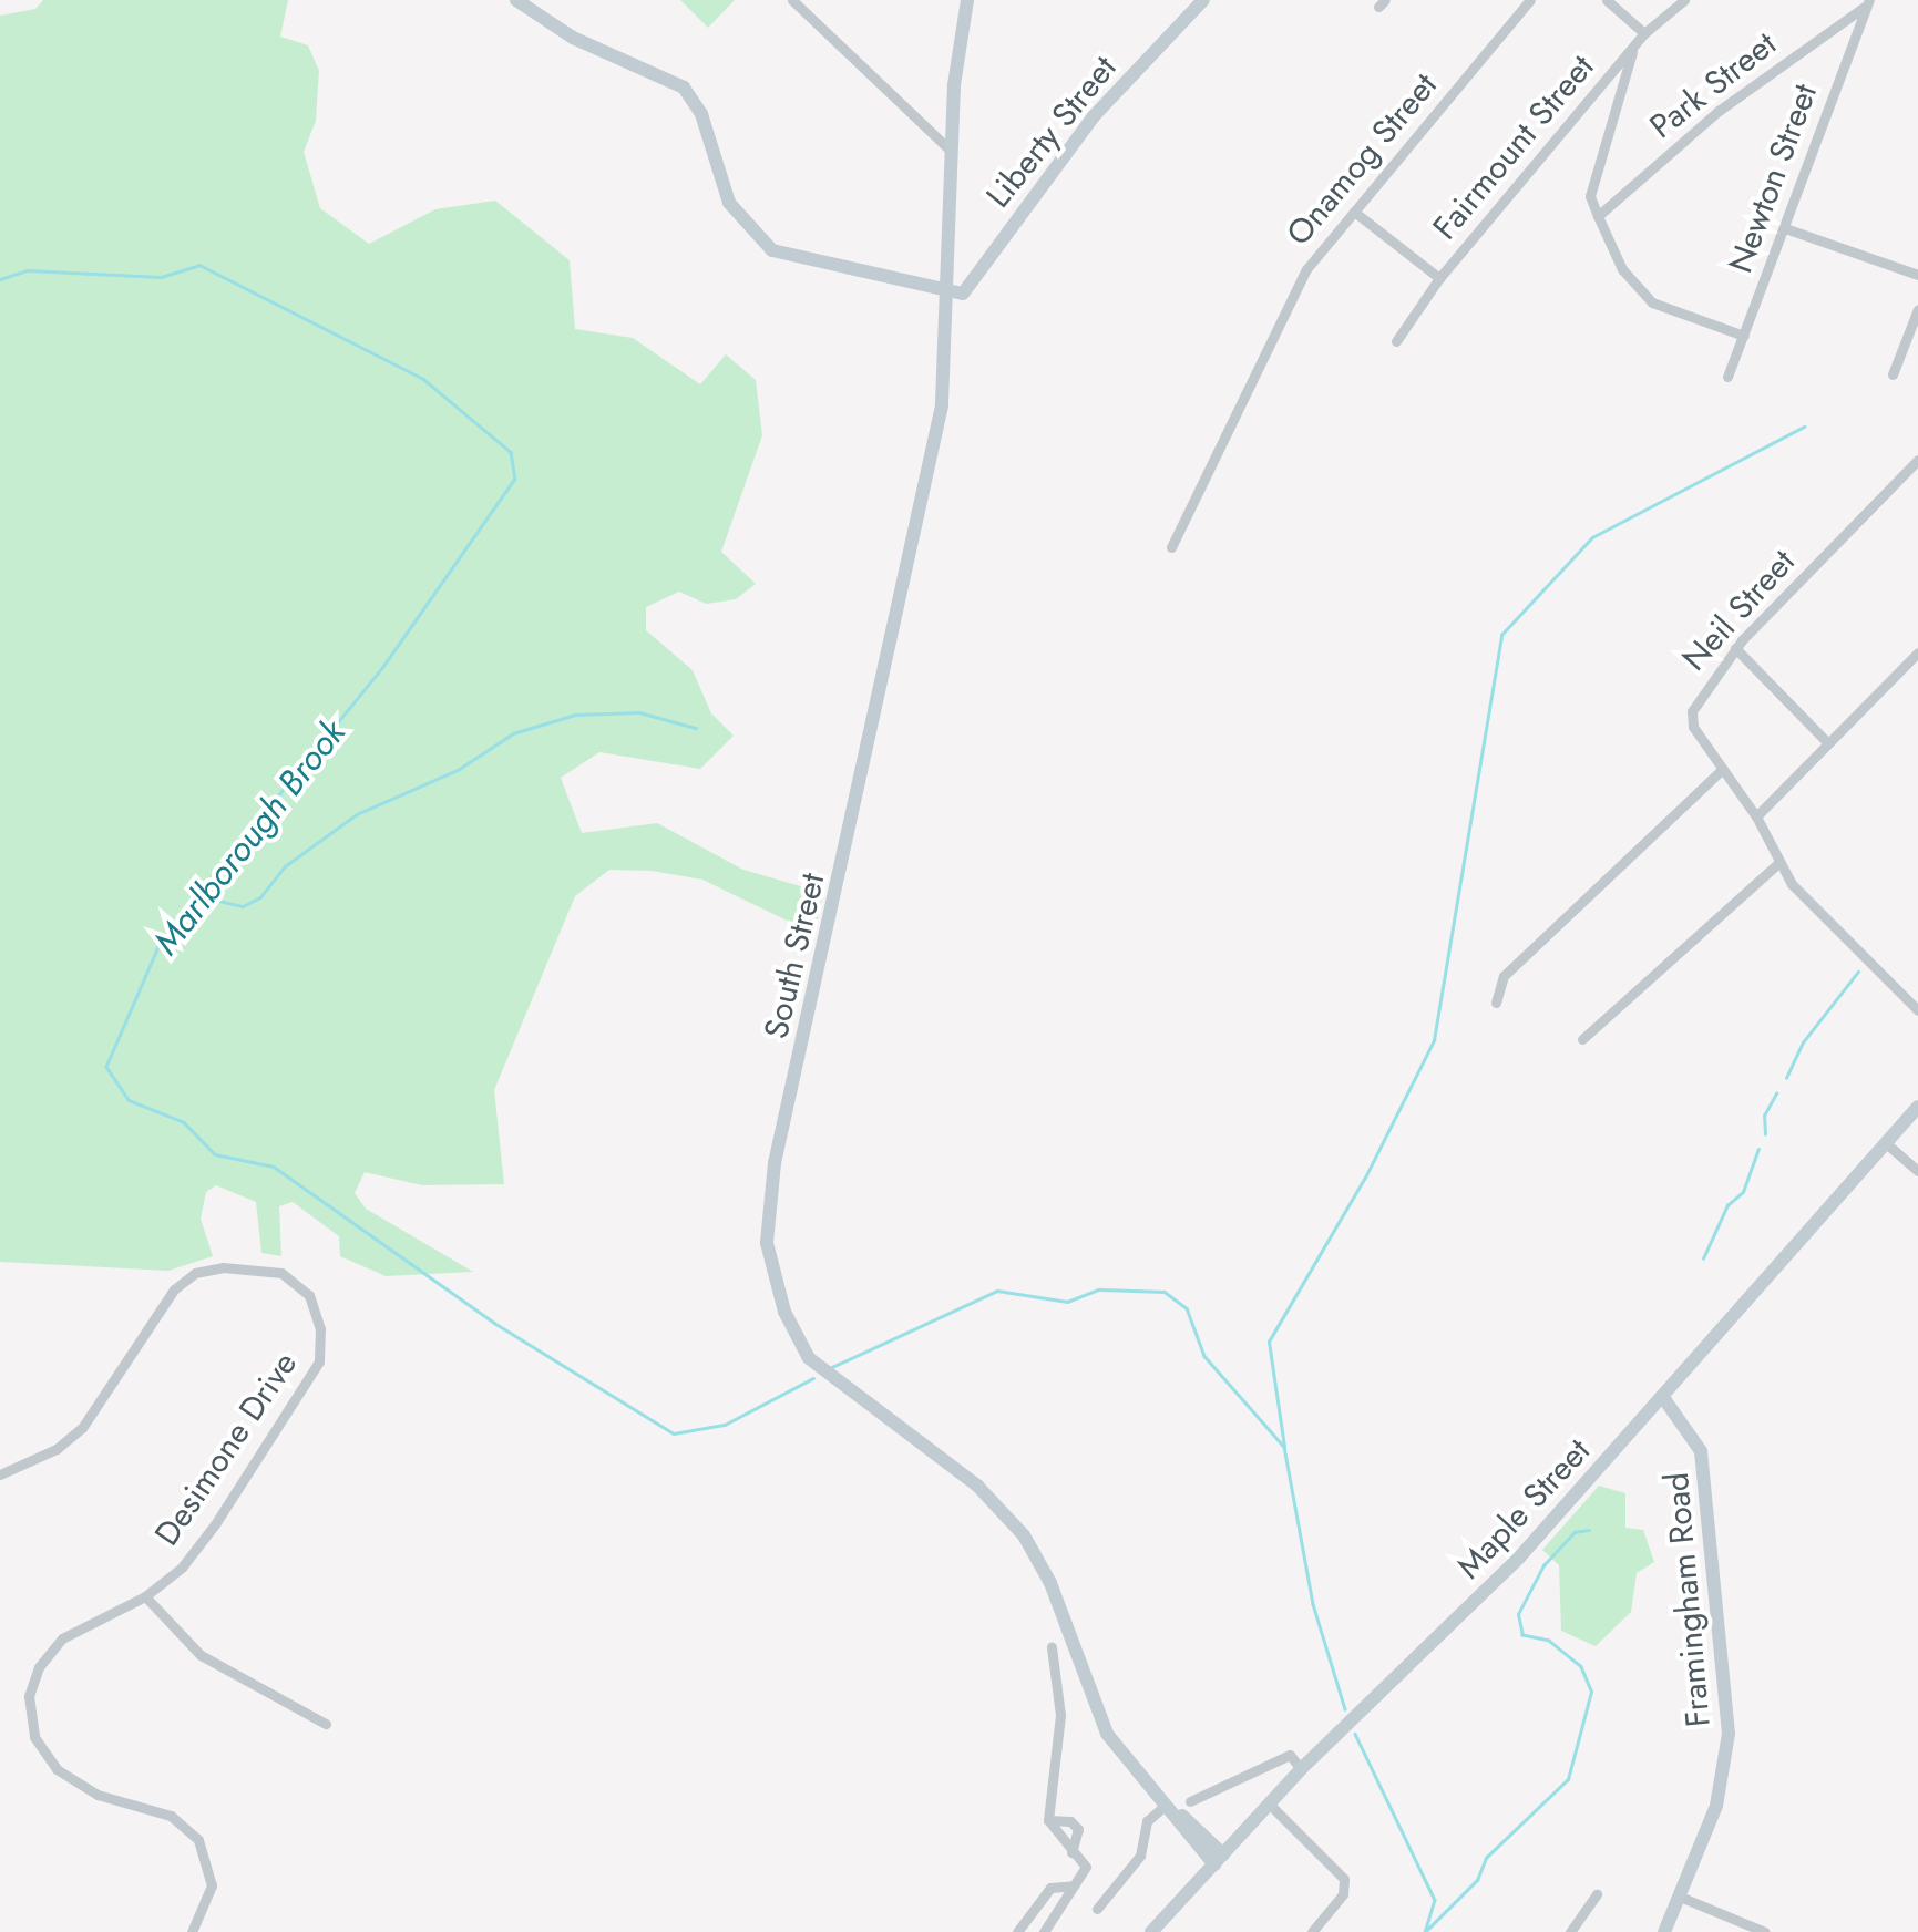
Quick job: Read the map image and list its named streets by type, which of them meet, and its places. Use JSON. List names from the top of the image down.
{
  "streets": {
    "main road": [
      "Liberty Street",
      "South Street",
      "Maple Street",
      "Framingham Road"
    ],
    "street": [
      "Park Street",
      "Fairmount Street",
      "Onamog Street",
      "Newton Street",
      "Neil Street",
      "Desimone Drive"
    ]
  },
  "crossings": [
    ["Park Street", "Newton Street"],
    ["Liberty Street", "South Street"],
    ["South Street", "Maple Street"],
    ["Maple Street", "Framingham Road"]
  ],
  "water": ["Marlborough Brook"]
}
